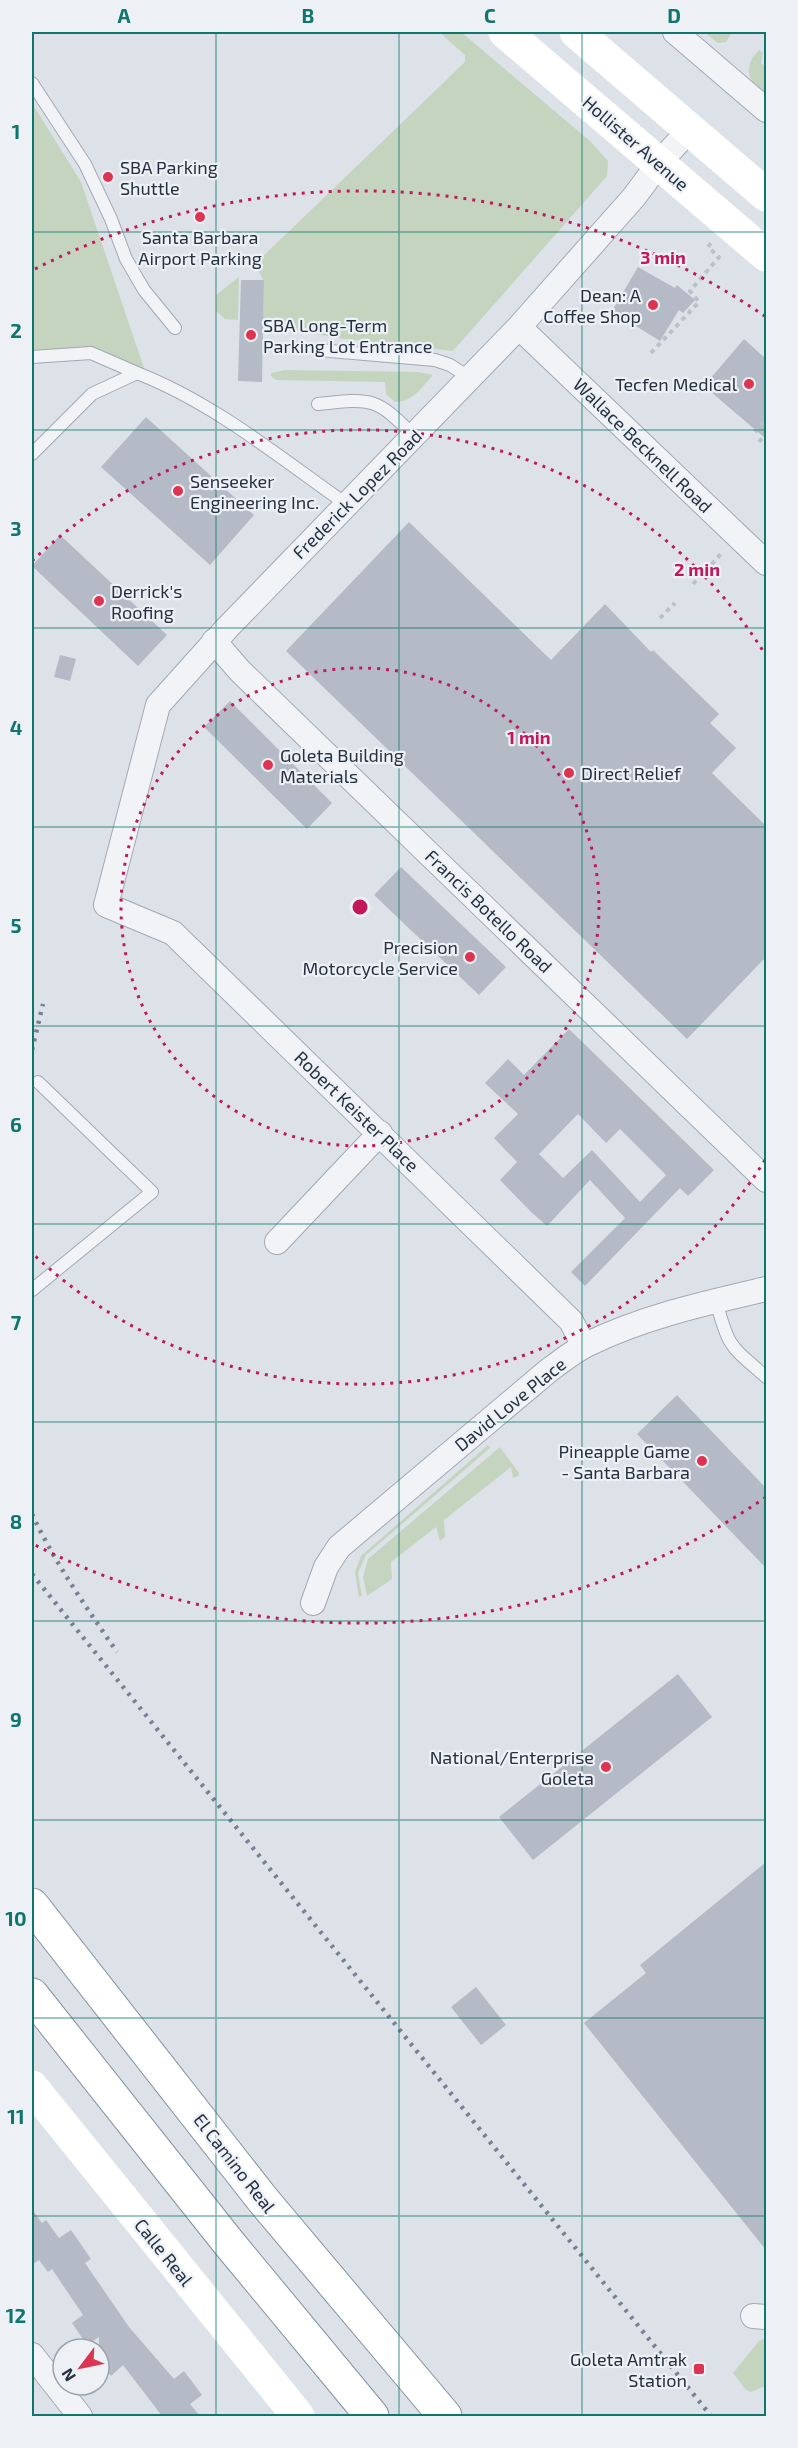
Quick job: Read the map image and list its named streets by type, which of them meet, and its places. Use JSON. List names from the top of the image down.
{
  "streets": {
    "main road": ["Hollister Avenue", "El Camino Real", "Calle Real"],
    "street": [
      "Wallace Becknell Road",
      "Frederick Lopez Road",
      "Francis Botello Road",
      "Robert Keister Place",
      "David Love Place"
    ]
  },
  "crossings": [
    ["Hollister Avenue", "Frederick Lopez Road"],
    ["Wallace Becknell Road", "Frederick Lopez Road"],
    ["Frederick Lopez Road", "Francis Botello Road"],
    ["Frederick Lopez Road", "Robert Keister Place"],
    ["Robert Keister Place", "David Love Place"]
  ],
  "places": {
    "other": [
      "SBA Parking Shuttle",
      "Santa Barbara Airport Parking",
      "Dean: A Coffee Shop",
      "SBA Long-Term Parking Lot Entrance",
      "Tecfen Medical",
      "Senseeker Engineering Inc.",
      "Derrick's Roofing",
      "Goleta Building Materials",
      "Direct Relief",
      "Precision Motorcycle Service",
      "Pineapple Game - Santa Barbara",
      "National/Enterprise Goleta"
    ],
    "transit": ["Goleta Amtrak Station"]
  },
  "north": "bottom left",
  "grid": {
    "columns": [
      "A",
      "B",
      "C",
      "D"
    ],
    "rows": [
      "1",
      "2",
      "3",
      "4",
      "5",
      "6",
      "7",
      "8",
      "9",
      "10",
      "11",
      "12"
    ]
  },
  "rings": ["3 min", "2 min", "1 min"]
}
